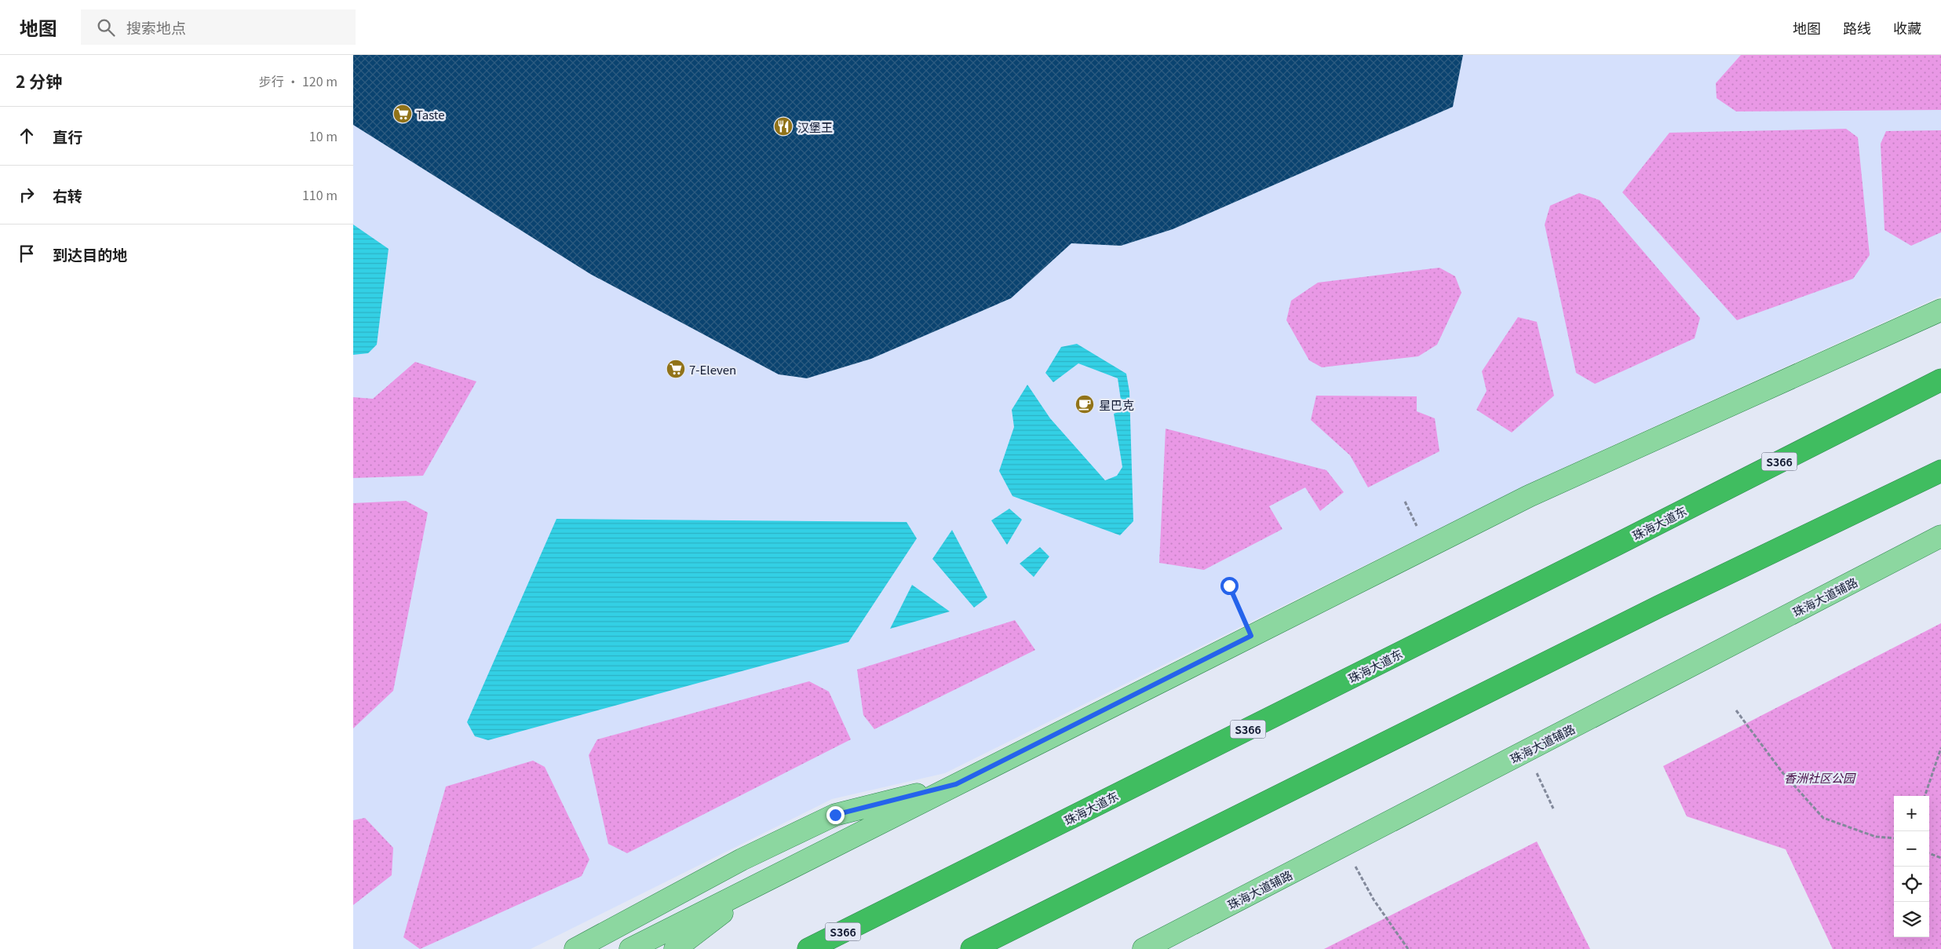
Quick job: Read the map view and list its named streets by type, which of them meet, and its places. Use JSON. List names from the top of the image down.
{
  "streets": {
    "highway": ["S366", "珠海大道东"],
    "main road": ["珠海大道辅路"]
  },
  "parks": ["香洲社区公园"],
  "places": {
    "supermarket": ["Taste", "7-Eleven"],
    "restaurant": ["汉堡王"],
    "cafe": ["星巴克"]
  },
  "page": {
    "header": "地图",
    "search": "搜索地点",
    "nav": ["地图", "路线", "收藏"],
    "heading": ["2 分钟", "步行 · 120 m"],
    "list": [
      ["直行", "10 m"],
      ["右转", "110 m"],
      "到达目的地"
    ],
    "map_buttons": ["+", "−"]
  }
}
